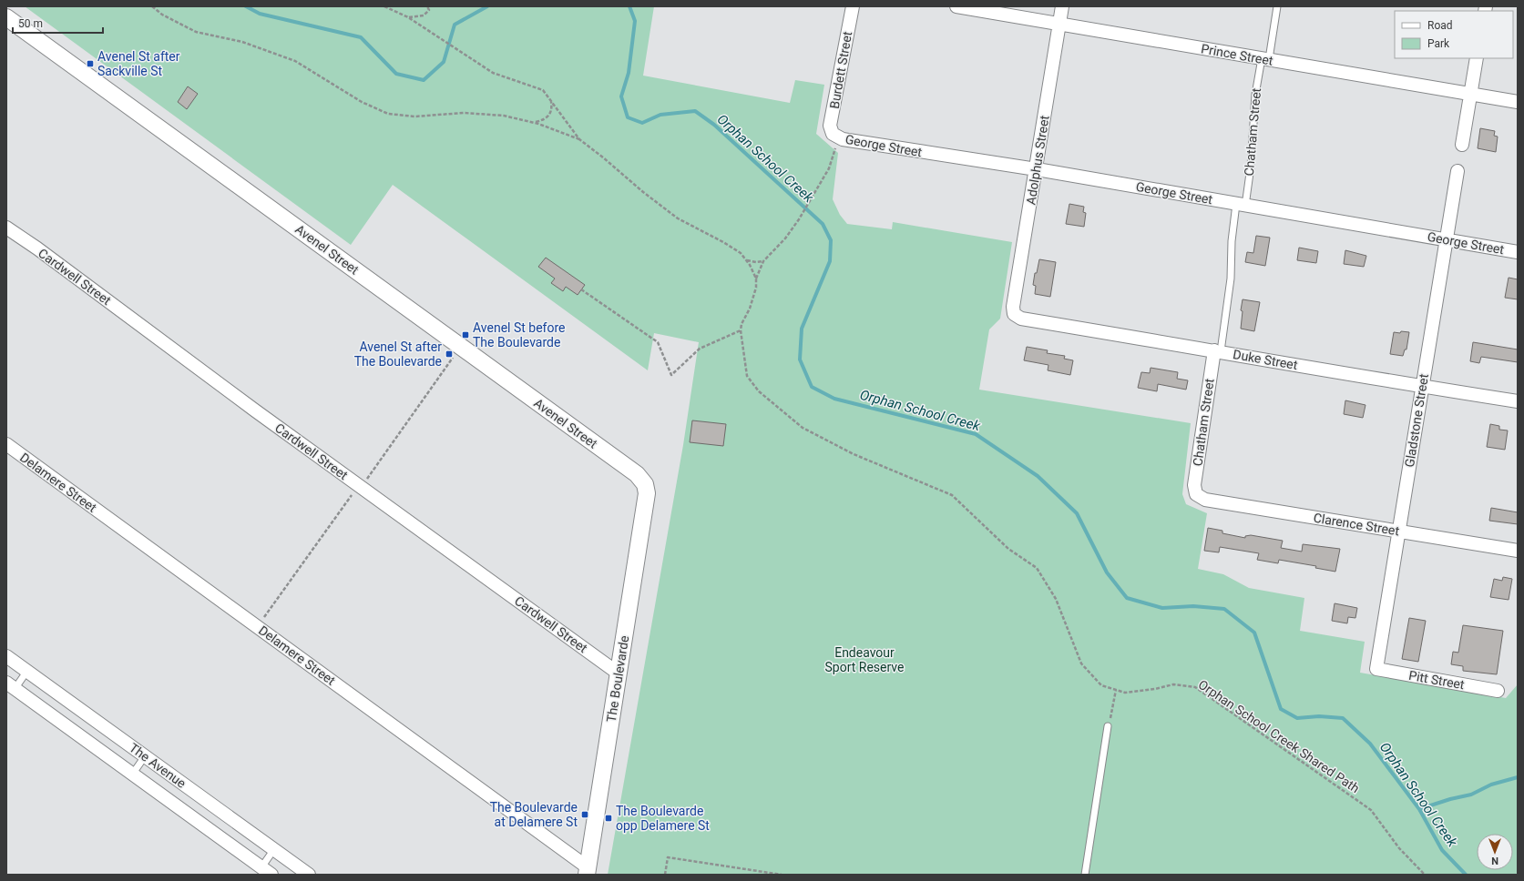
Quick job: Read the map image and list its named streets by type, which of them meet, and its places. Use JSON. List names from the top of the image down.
{
  "streets": {
    "street": [
      "Prince Street",
      "Burdett Street",
      "Chatham Street",
      "George Street",
      "Adolphus Street",
      "Avenel Street",
      "Cardwell Street",
      "Duke Street",
      "Gladstone Street",
      "Delamere Street",
      "Clarence Street",
      "The Boulevarde",
      "Pitt Street",
      "The Avenue"
    ],
    "path": ["Orphan School Creek Shared Path"]
  },
  "crossings": [
    ["Prince Street", "Chatham Street"],
    ["Prince Street", "Adolphus Street"],
    ["Burdett Street", "George Street"],
    ["Chatham Street", "George Street"],
    ["Chatham Street", "Duke Street"],
    ["Chatham Street", "Clarence Street"],
    ["George Street", "Adolphus Street"],
    ["George Street", "Gladstone Street"],
    ["Adolphus Street", "Duke Street"],
    ["Avenel Street", "The Boulevarde"],
    ["Cardwell Street", "The Boulevarde"],
    ["Duke Street", "Gladstone Street"],
    ["Gladstone Street", "Clarence Street"],
    ["Gladstone Street", "Pitt Street"],
    ["Delamere Street", "The Boulevarde"]
  ],
  "water": ["Orphan School Creek"],
  "parks": ["Endeavour Sport Reserve"],
  "places": {
    "transit": [
      "Avenel St after Sackville St",
      "Avenel St before The Boulevarde",
      "Avenel St after The Boulevarde",
      "The Boulevarde at Delamere St",
      "The Boulevarde opp Delamere St"
    ]
  },
  "legend": ["Road", "Park"],
  "scale_bar": "50 m",
  "north": "bottom"
}
